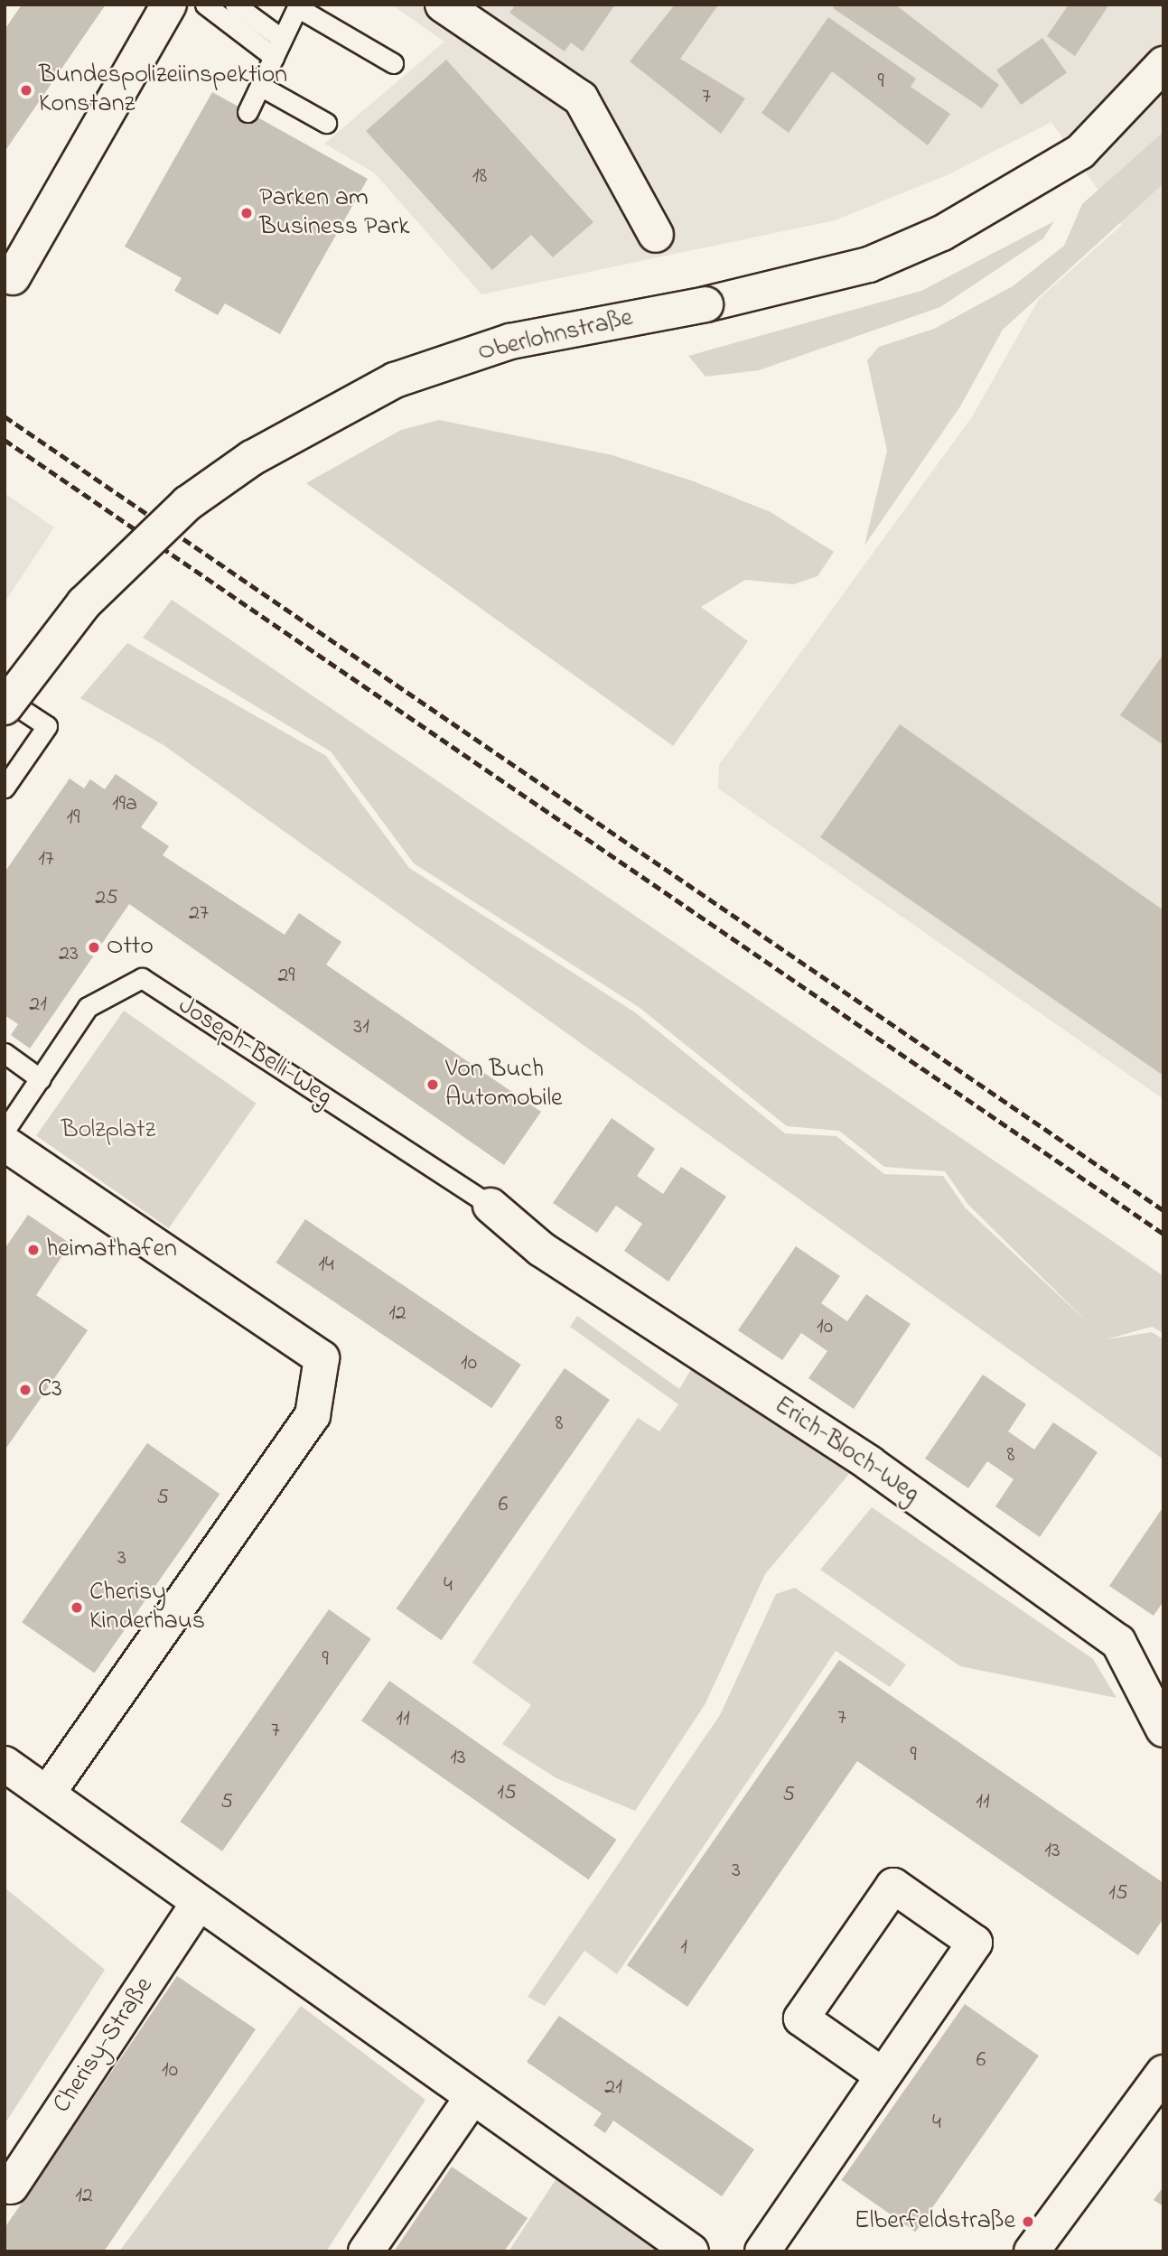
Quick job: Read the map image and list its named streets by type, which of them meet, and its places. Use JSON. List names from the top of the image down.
{
  "streets": {
    "street": ["Oberlohnstraße", "Erich-Bloch-Weg", "Cherisy-Straße"],
    "lane": ["Joseph-Belli-Weg"]
  },
  "crossings": [
    ["Joseph-Belli-Weg", "Erich-Bloch-Weg"]
  ],
  "parks": ["Bolzplatz"],
  "places": [
    "Bundespolizeiinspektion Konstanz",
    "Parken am Business Park",
    "Otto",
    "Von Buch Automobile",
    "heimathafen",
    "C3",
    "Cherisy Kinderhaus",
    "Elberfeldstraße"
  ],
  "house_numbers": [
    "9",
    "7",
    "18",
    "19a",
    "19",
    "17",
    "25",
    "27",
    "23",
    "29",
    "21",
    "31",
    "14",
    "12",
    "10",
    "10",
    "8",
    "8",
    "5",
    "6",
    "3",
    "4",
    "9",
    "7",
    "11",
    "7",
    "9",
    "13",
    "15",
    "5",
    "5",
    "11",
    "13",
    "3",
    "15",
    "1",
    "6",
    "10",
    "21",
    "4",
    "12"
  ]
}
